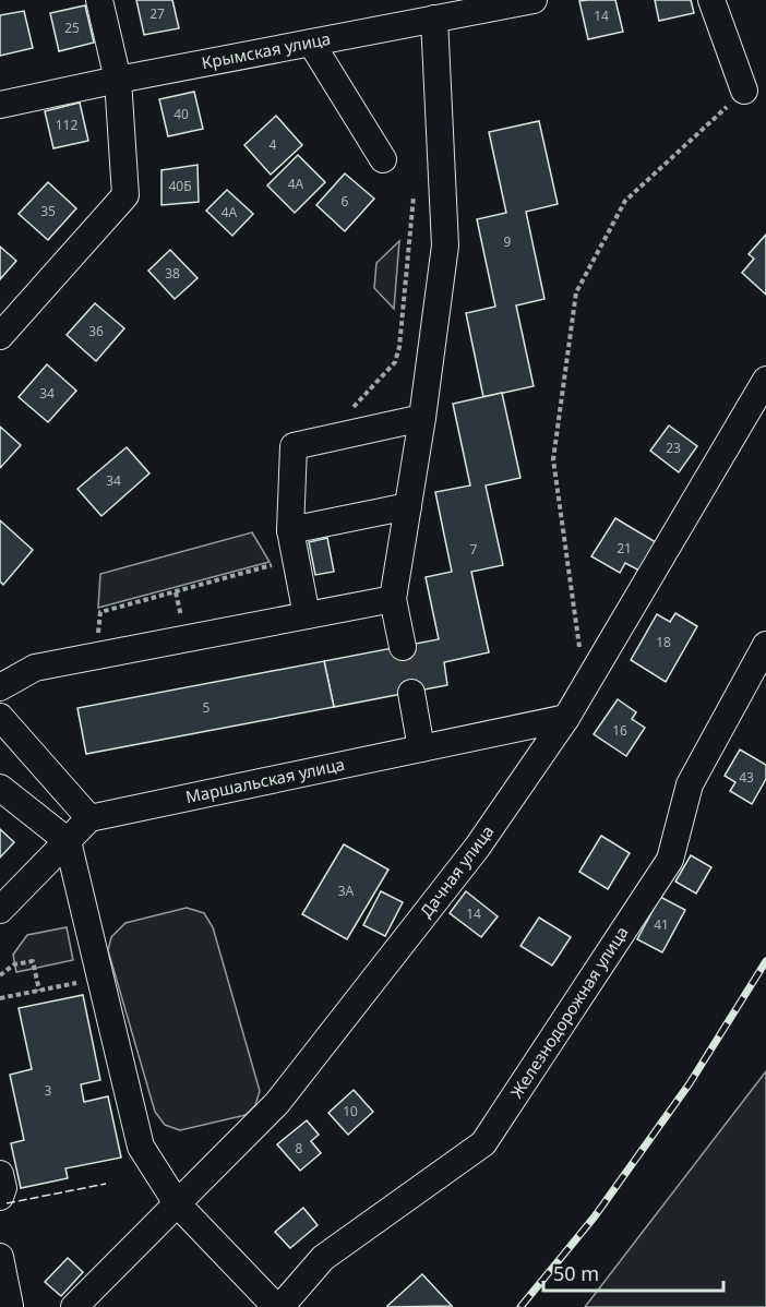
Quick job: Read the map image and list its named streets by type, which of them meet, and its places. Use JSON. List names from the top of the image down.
{
  "streets": {
    "street": [
      "Крымская улица",
      "Маршальская улица",
      "Дачная улица",
      "Железнодорожная улица"
    ]
  },
  "crossings": [
    ["Маршальская улица", "Дачная улица"]
  ],
  "house_numbers": [
    "27",
    "14",
    "25",
    "40",
    "112",
    "4",
    "4А",
    "40Б",
    "6",
    "35",
    "4А",
    "9",
    "38",
    "36",
    "34",
    "23",
    "34",
    "21",
    "7",
    "18",
    "5",
    "16",
    "43",
    "3А",
    "14",
    "41",
    "3",
    "10",
    "8"
  ],
  "scale_bar": "50 m"
}
